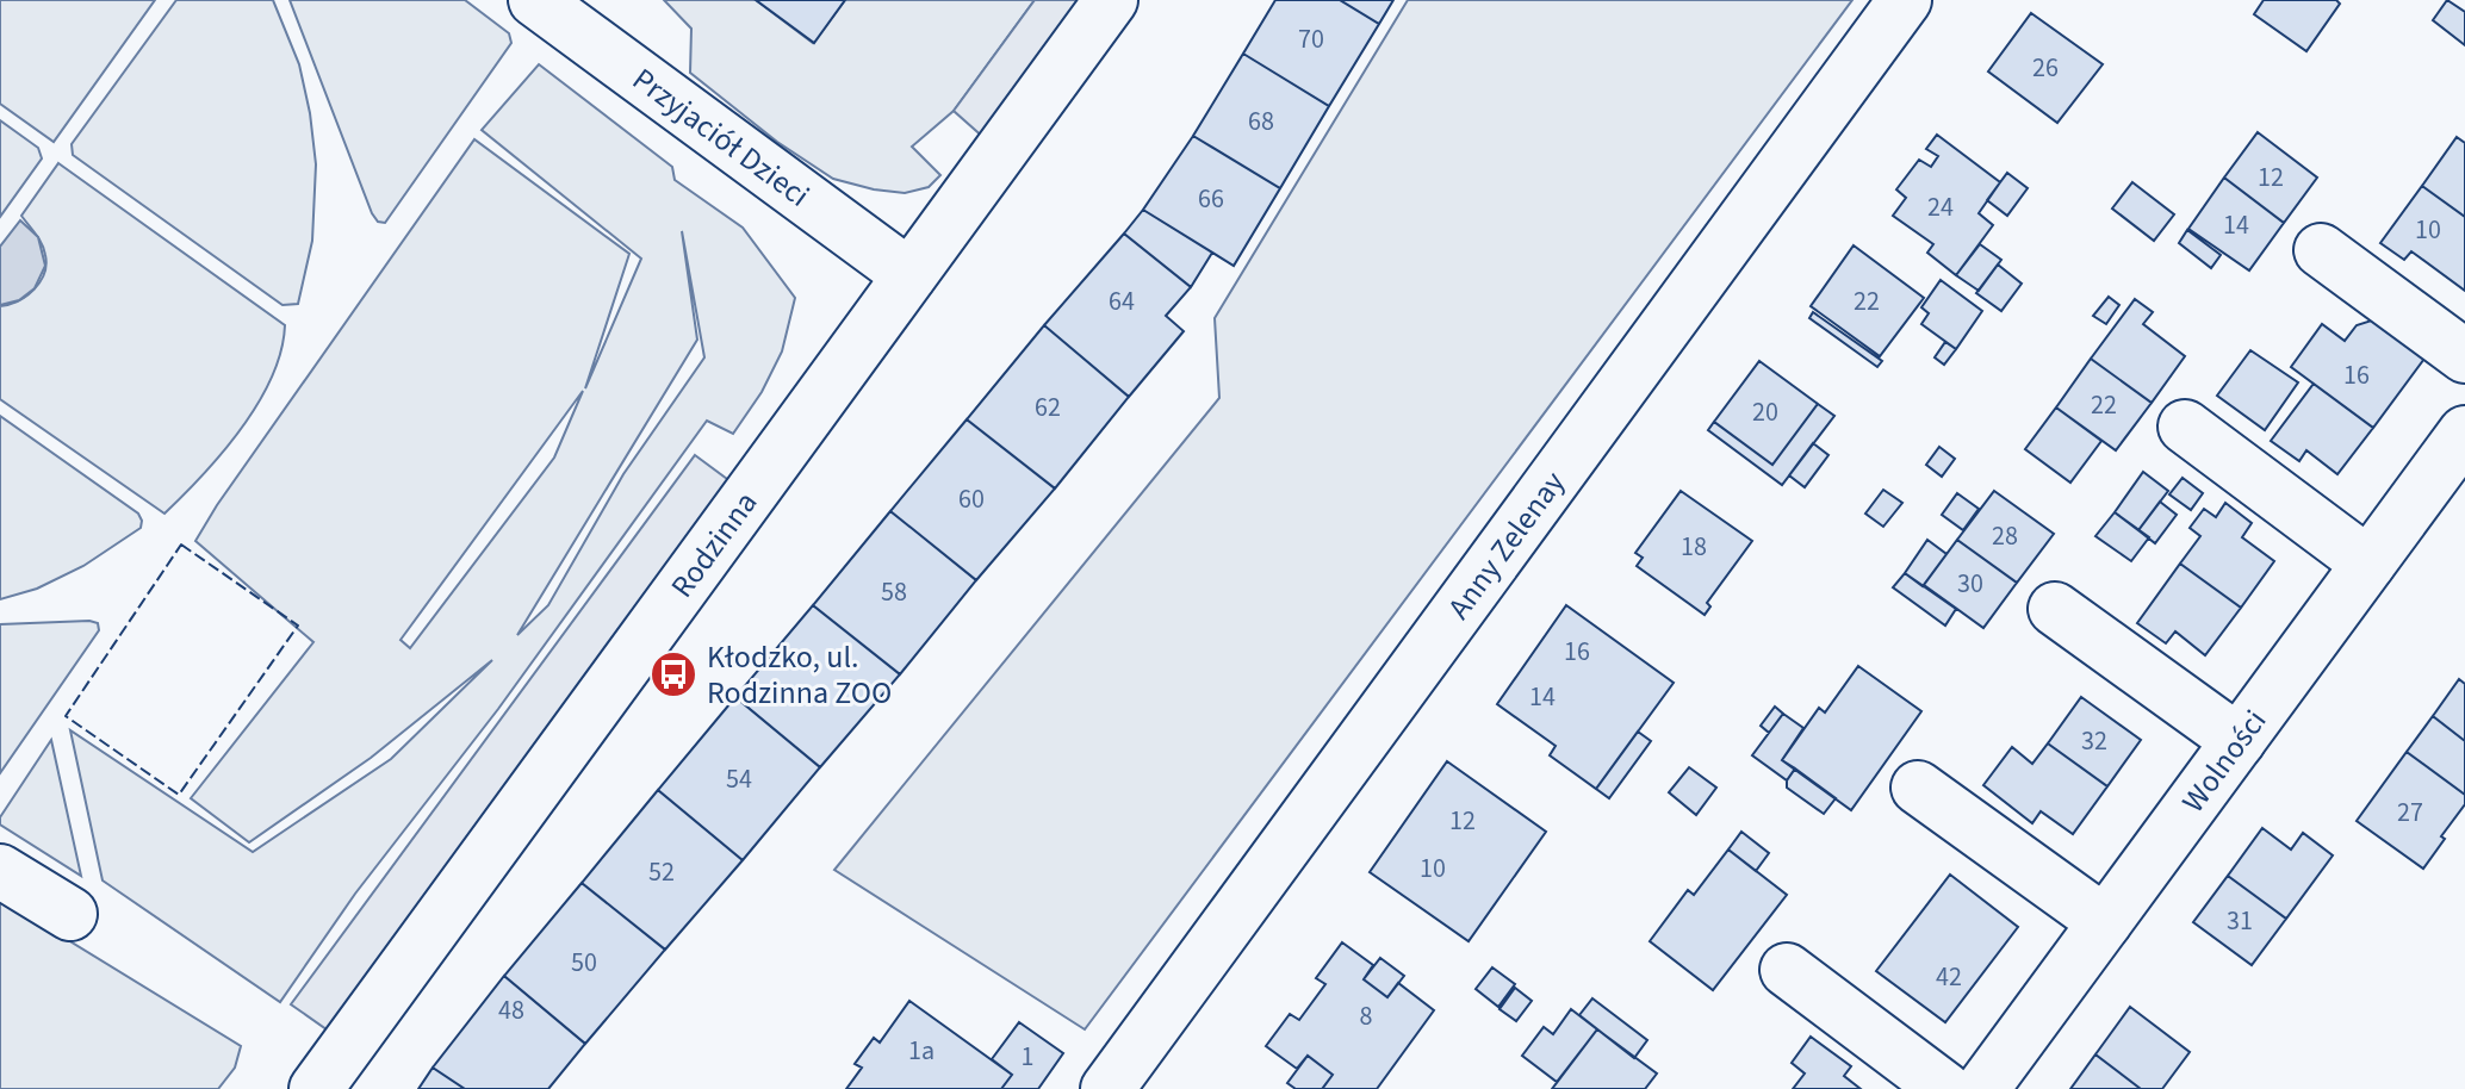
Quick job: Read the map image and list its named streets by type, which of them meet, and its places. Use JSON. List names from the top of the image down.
{
  "streets": {
    "street": [
      "Przyjaciół Dzieci",
      "Rodzinna",
      "Anny Zelenay",
      "Wolności"
    ]
  },
  "crossings": [
    ["Przyjaciół Dzieci", "Rodzinna"]
  ],
  "places": {
    "bus stop": ["Kłodzko, ul. Rodzinna ZOO"]
  },
  "house_numbers": [
    "70",
    "26",
    "68",
    "12",
    "66",
    "24",
    "14",
    "10",
    "64",
    "22",
    "16",
    "22",
    "62",
    "20",
    "60",
    "28",
    "18",
    "30",
    "58",
    "16",
    "14",
    "32",
    "54",
    "27",
    "12",
    "10",
    "52",
    "31",
    "50",
    "42",
    "48",
    "8",
    "1a",
    "1"
  ]
}
